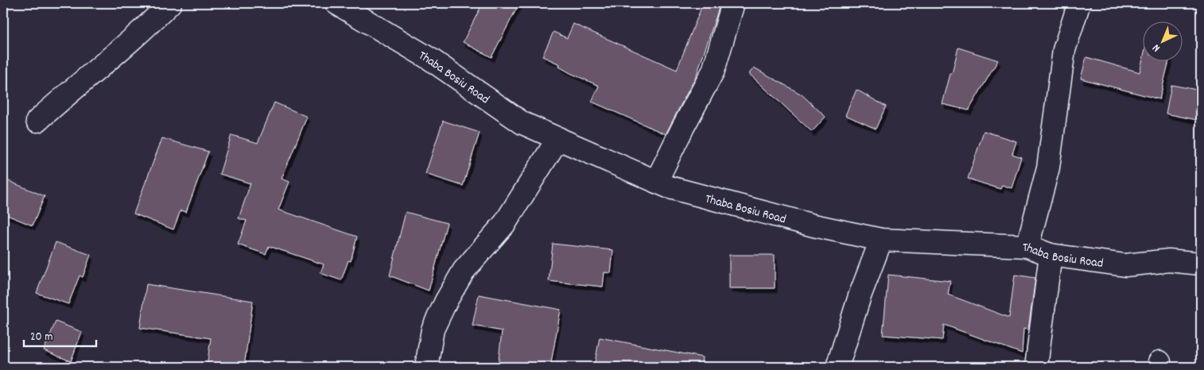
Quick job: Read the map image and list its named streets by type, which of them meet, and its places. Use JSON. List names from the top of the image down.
{
  "streets": {
    "street": ["Thaba Bosiu Road"]
  },
  "scale_bar": "20 m",
  "north": "bottom left"
}
